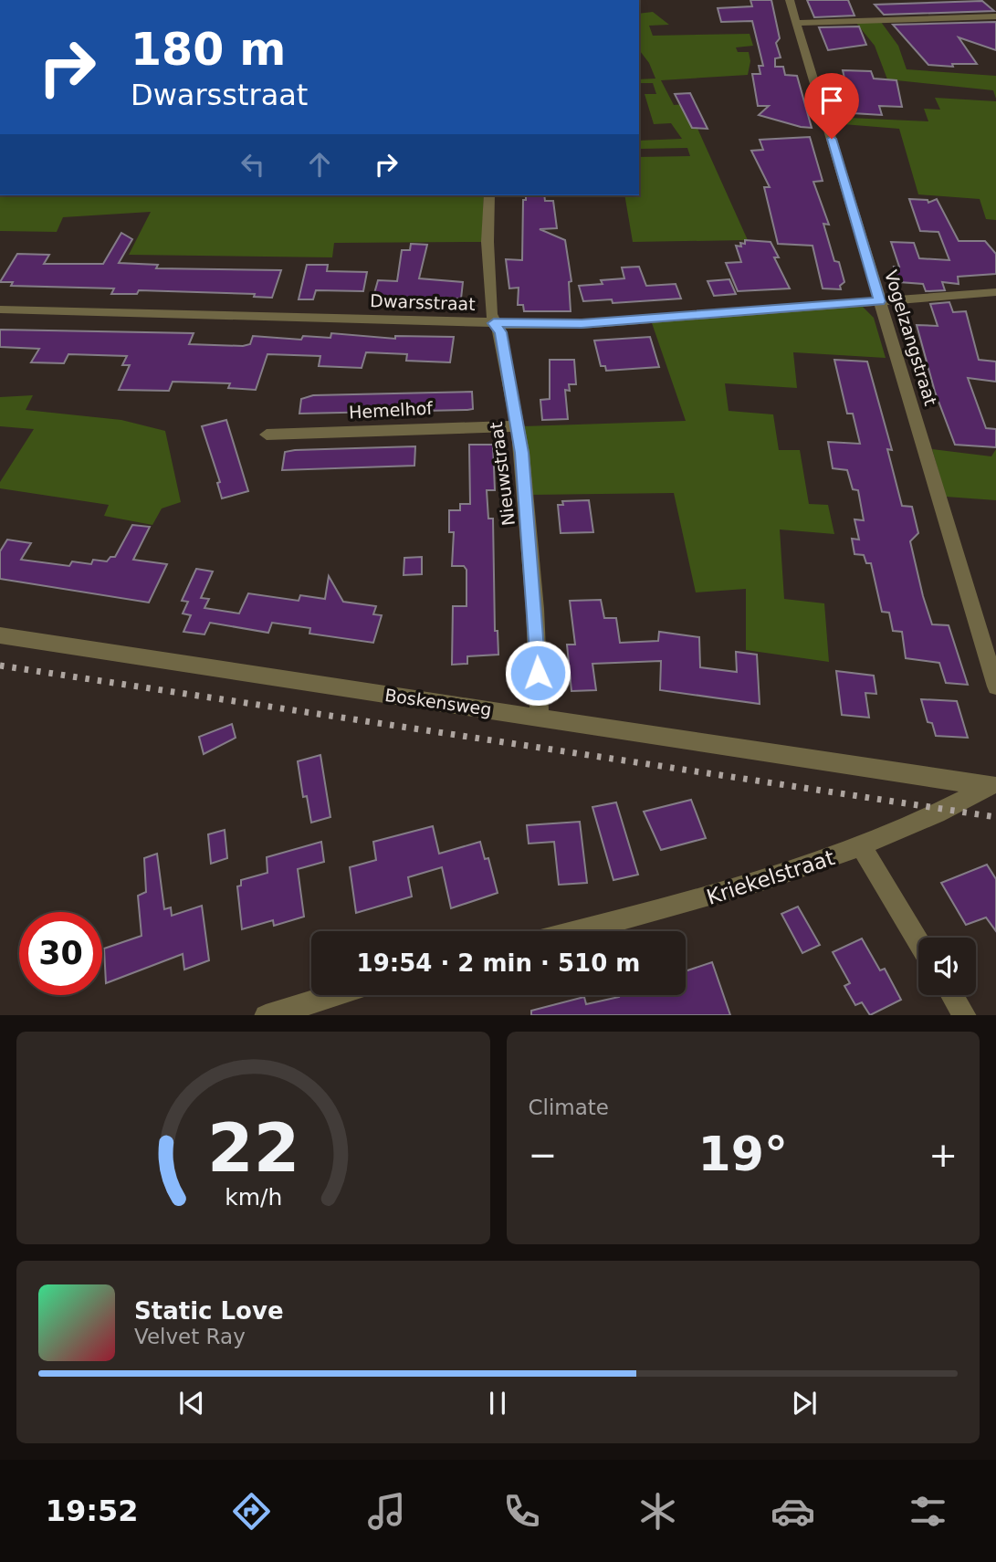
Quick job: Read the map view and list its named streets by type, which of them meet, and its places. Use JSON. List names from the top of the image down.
{
  "streets": {
    "street": [
      "Dwarsstraat",
      "Vogelzangstraat",
      "Hemelhof",
      "Nieuwstraat",
      "Boskensweg",
      "Kriekelstraat"
    ]
  },
  "crossings": [
    ["Dwarsstraat", "Vogelzangstraat"],
    ["Dwarsstraat", "Nieuwstraat"],
    ["Hemelhof", "Nieuwstraat"],
    ["Nieuwstraat", "Boskensweg"],
    ["Boskensweg", "Kriekelstraat"]
  ],
  "page": {
    "turn": ["180 m", "Dwarsstraat"],
    "limit": "30",
    "trip": "19:54 · 2 min · 510 m",
    "tile": "Climate",
    "heat": ["−", "19°", "+"],
    "song": ["Static Love", "Velvet Ray"],
    "tabs": "19:52",
    "gauge": ["22", "km/h"]
  }
}
